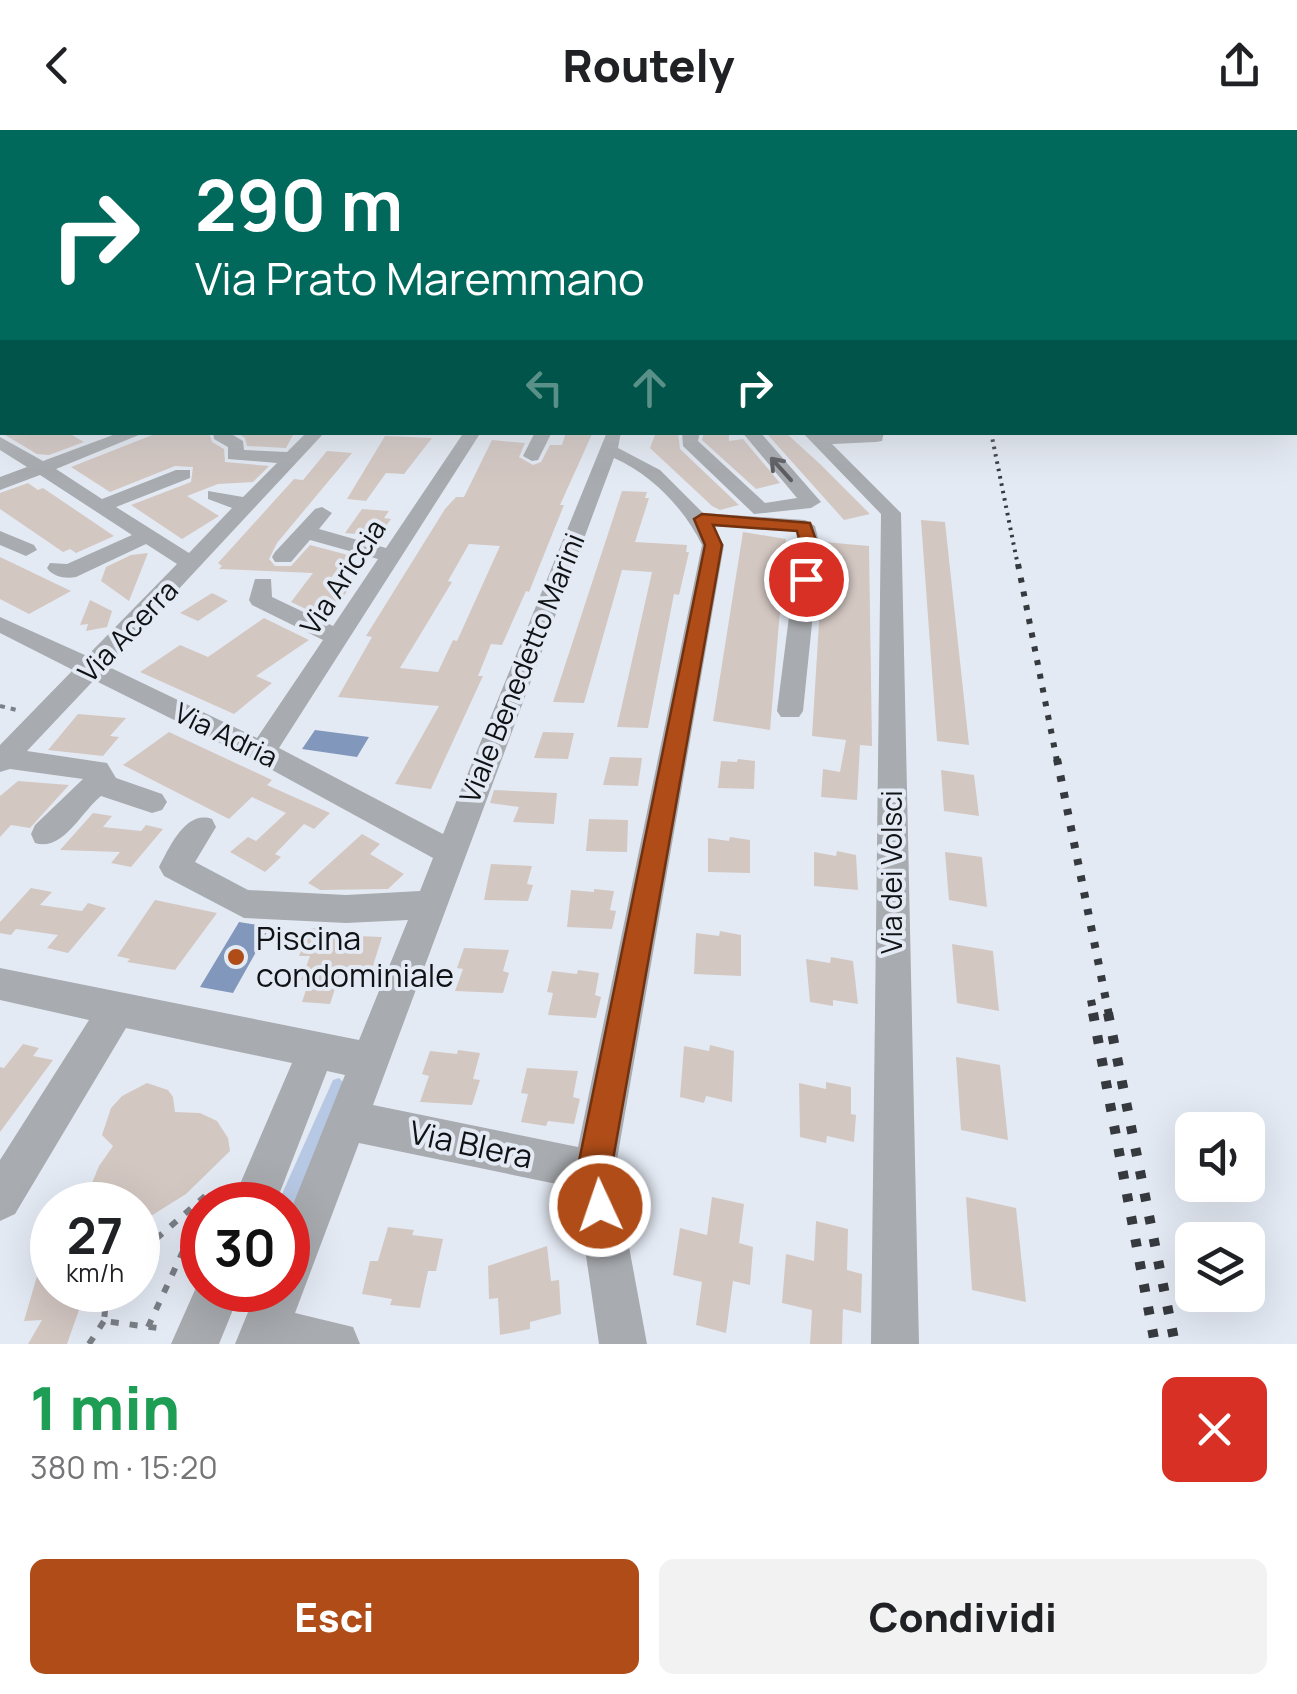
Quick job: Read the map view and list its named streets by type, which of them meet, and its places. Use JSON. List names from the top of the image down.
{
  "streets": {
    "street": [
      "Via Ariccia",
      "Via Acerra",
      "Viale Benedetto Marini",
      "Via Adria",
      "Via dei Volsci",
      "Via Blera"
    ]
  },
  "crossings": [
    ["Via Ariccia", "Via Adria"],
    ["Via Acerra", "Via Adria"],
    ["Viale Benedetto Marini", "Via Adria"],
    ["Viale Benedetto Marini", "Via Blera"]
  ],
  "places": ["Piscina condominiale"],
  "page": {
    "header": "Routely",
    "turn": ["290 m", "Via Prato Maremmano"],
    "speed": "27 km/h",
    "limit": "30",
    "heading": ["1 min", "380 m · 15:20"],
    "buttons": ["Esci", "Condividi"]
  }
}
